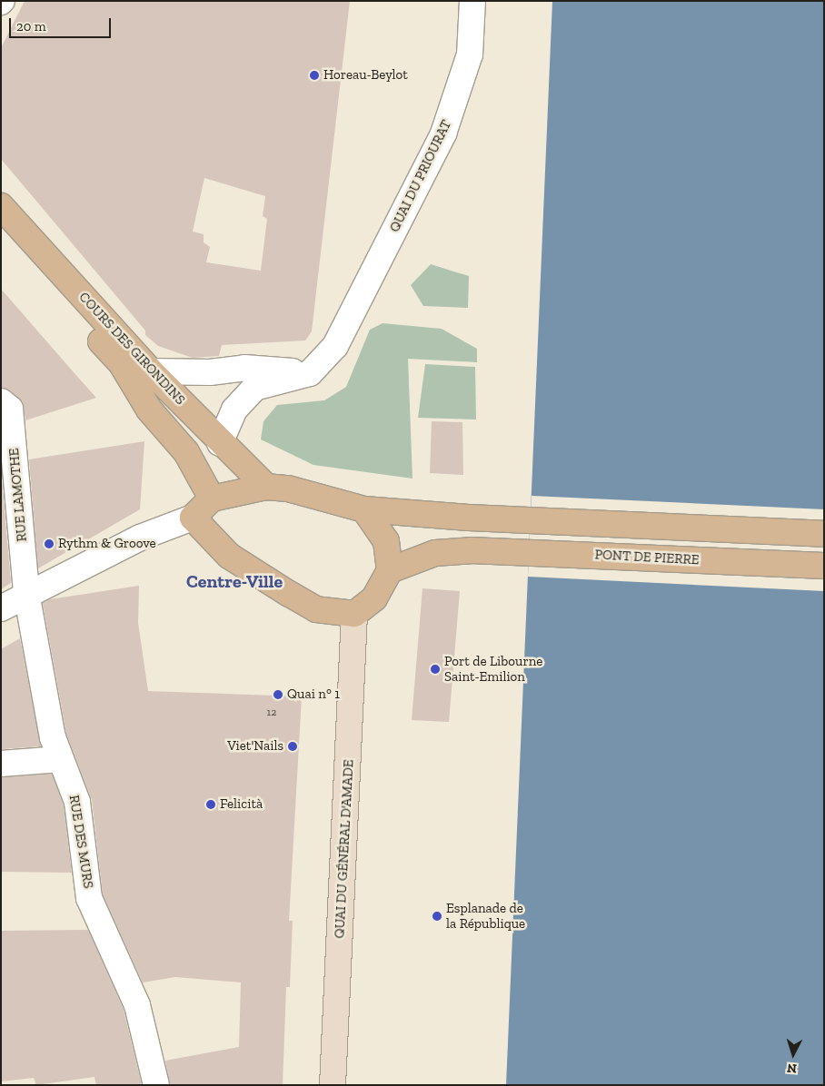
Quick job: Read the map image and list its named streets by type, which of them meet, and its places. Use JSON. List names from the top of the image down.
{
  "streets": {
    "main road": ["COURS DES GIRONDINS", "PONT DE PIERRE", "QUAI DU GÉNÉRAL D'AMADE"],
    "street": ["QUAI DU PRIOURAT", "RUE LAMOTHE", "RUE DES MURS"]
  },
  "crossings": [
    ["RUE LAMOTHE", "RUE DES MURS"]
  ],
  "districts": ["Centre-Ville"],
  "places": [
    "Horeau-Beylot",
    "Rythm & Groove",
    "Port de Libourne Saint-Emilion",
    "Quai n° 1",
    "Viet'Nails",
    "Felicità",
    "Esplanade de la République"
  ],
  "house_numbers": ["12"],
  "scale_bar": "20 m",
  "north": "bottom"
}
